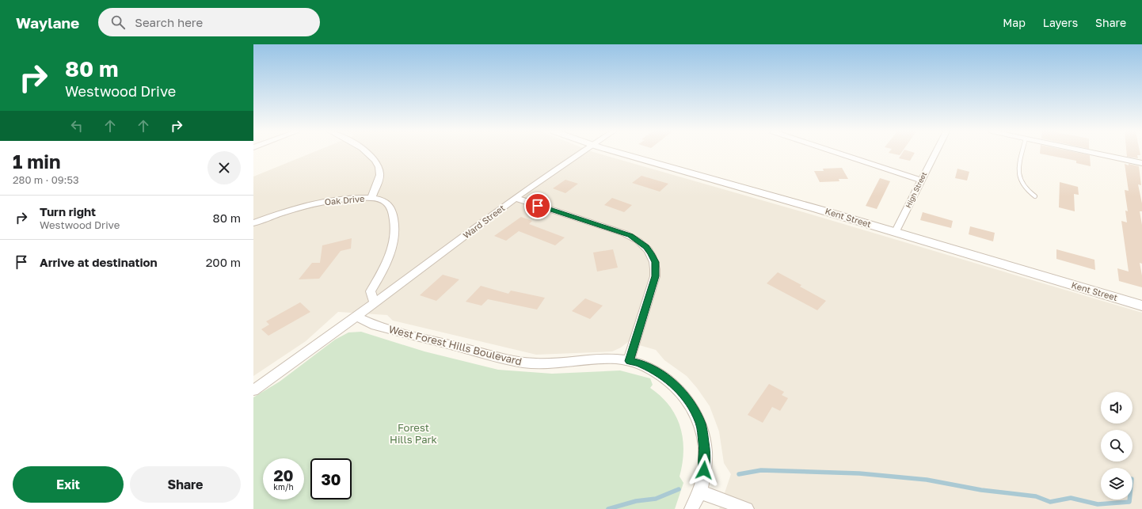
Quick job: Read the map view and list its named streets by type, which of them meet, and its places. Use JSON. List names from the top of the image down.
{
  "streets": {
    "street": [
      "High Street",
      "Oak Drive",
      "Kent Street",
      "Ward Street",
      "West Forest Hills Boulevard"
    ]
  },
  "crossings": [
    ["High Street", "Kent Street"],
    ["Oak Drive", "Ward Street"],
    ["Ward Street", "West Forest Hills Boulevard"]
  ],
  "parks": ["Forest Hills Park"],
  "page": {
    "header": "Waylane",
    "search": "Search here",
    "nav": ["Map", "Layers", "Share"],
    "turn": ["80 m", "Westwood Drive"],
    "heading": ["1 min", "280 m · 09:53"],
    "list": [
      {
        "name": "Turn right",
        "note": "Westwood Drive",
        "value": "80 m"
      },
      {
        "name": "Arrive at destination",
        "value": "200 m"
      }
    ],
    "speed": "20 km/h",
    "limit": "30",
    "buttons": ["Exit", "Share"]
  }
}
